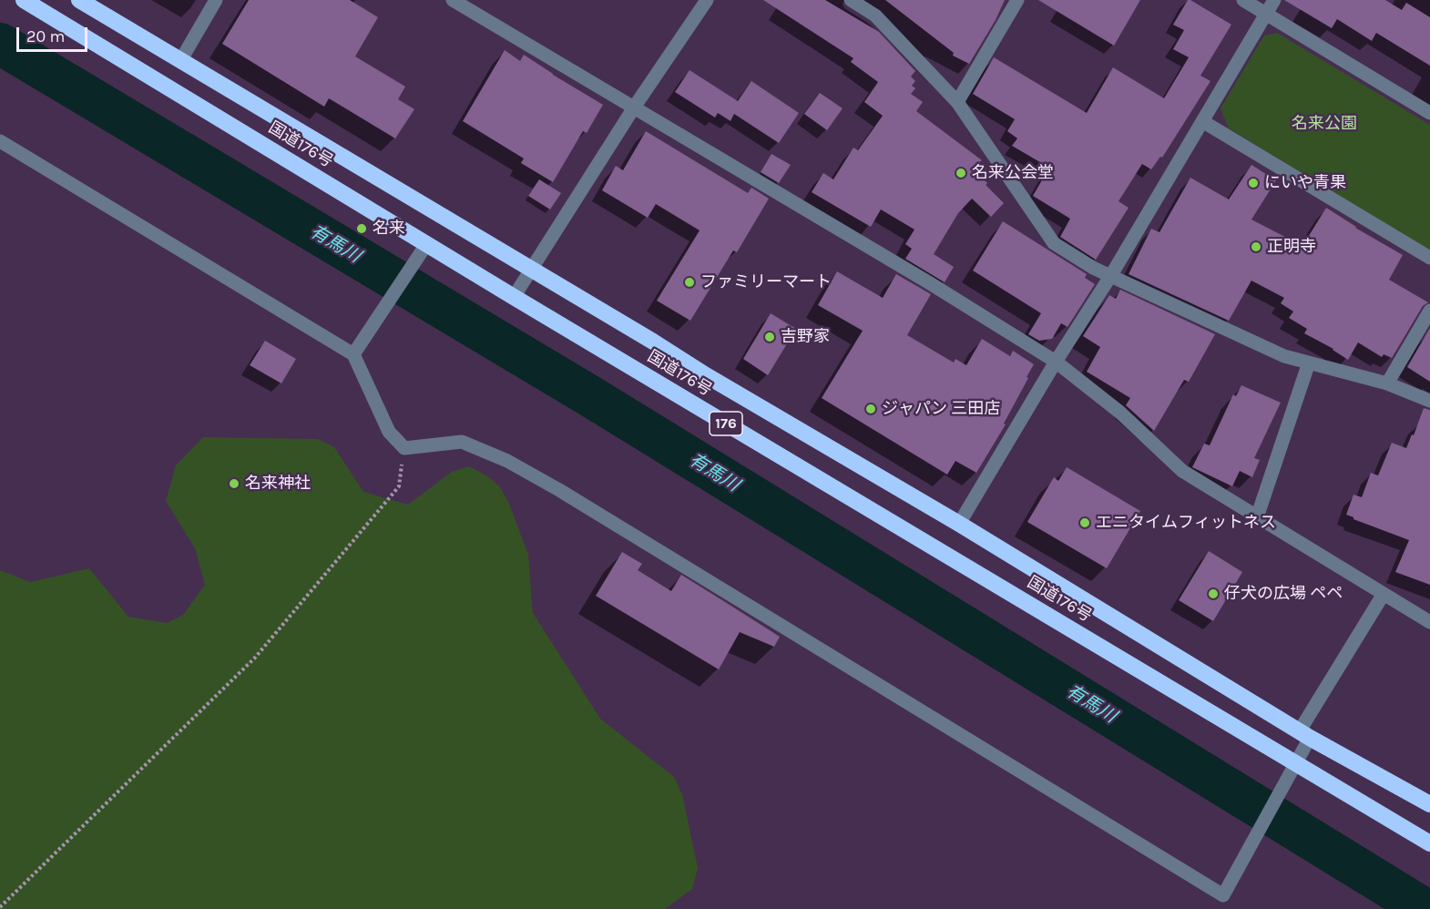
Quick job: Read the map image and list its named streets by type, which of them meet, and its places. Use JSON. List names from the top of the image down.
{
  "streets": {
    "highway": ["国道176号", "176"]
  },
  "water": ["有馬川"],
  "parks": ["名来公園"],
  "places": [
    "名来公会堂",
    "にいや青果",
    "名来",
    "正明寺",
    "ファミリーマート",
    "吉野家",
    "ジャパン 三田店",
    "名来神社",
    "エニタイムフィットネス",
    "仔犬の広場 ペペ"
  ],
  "scale_bar": "20 m"
}
